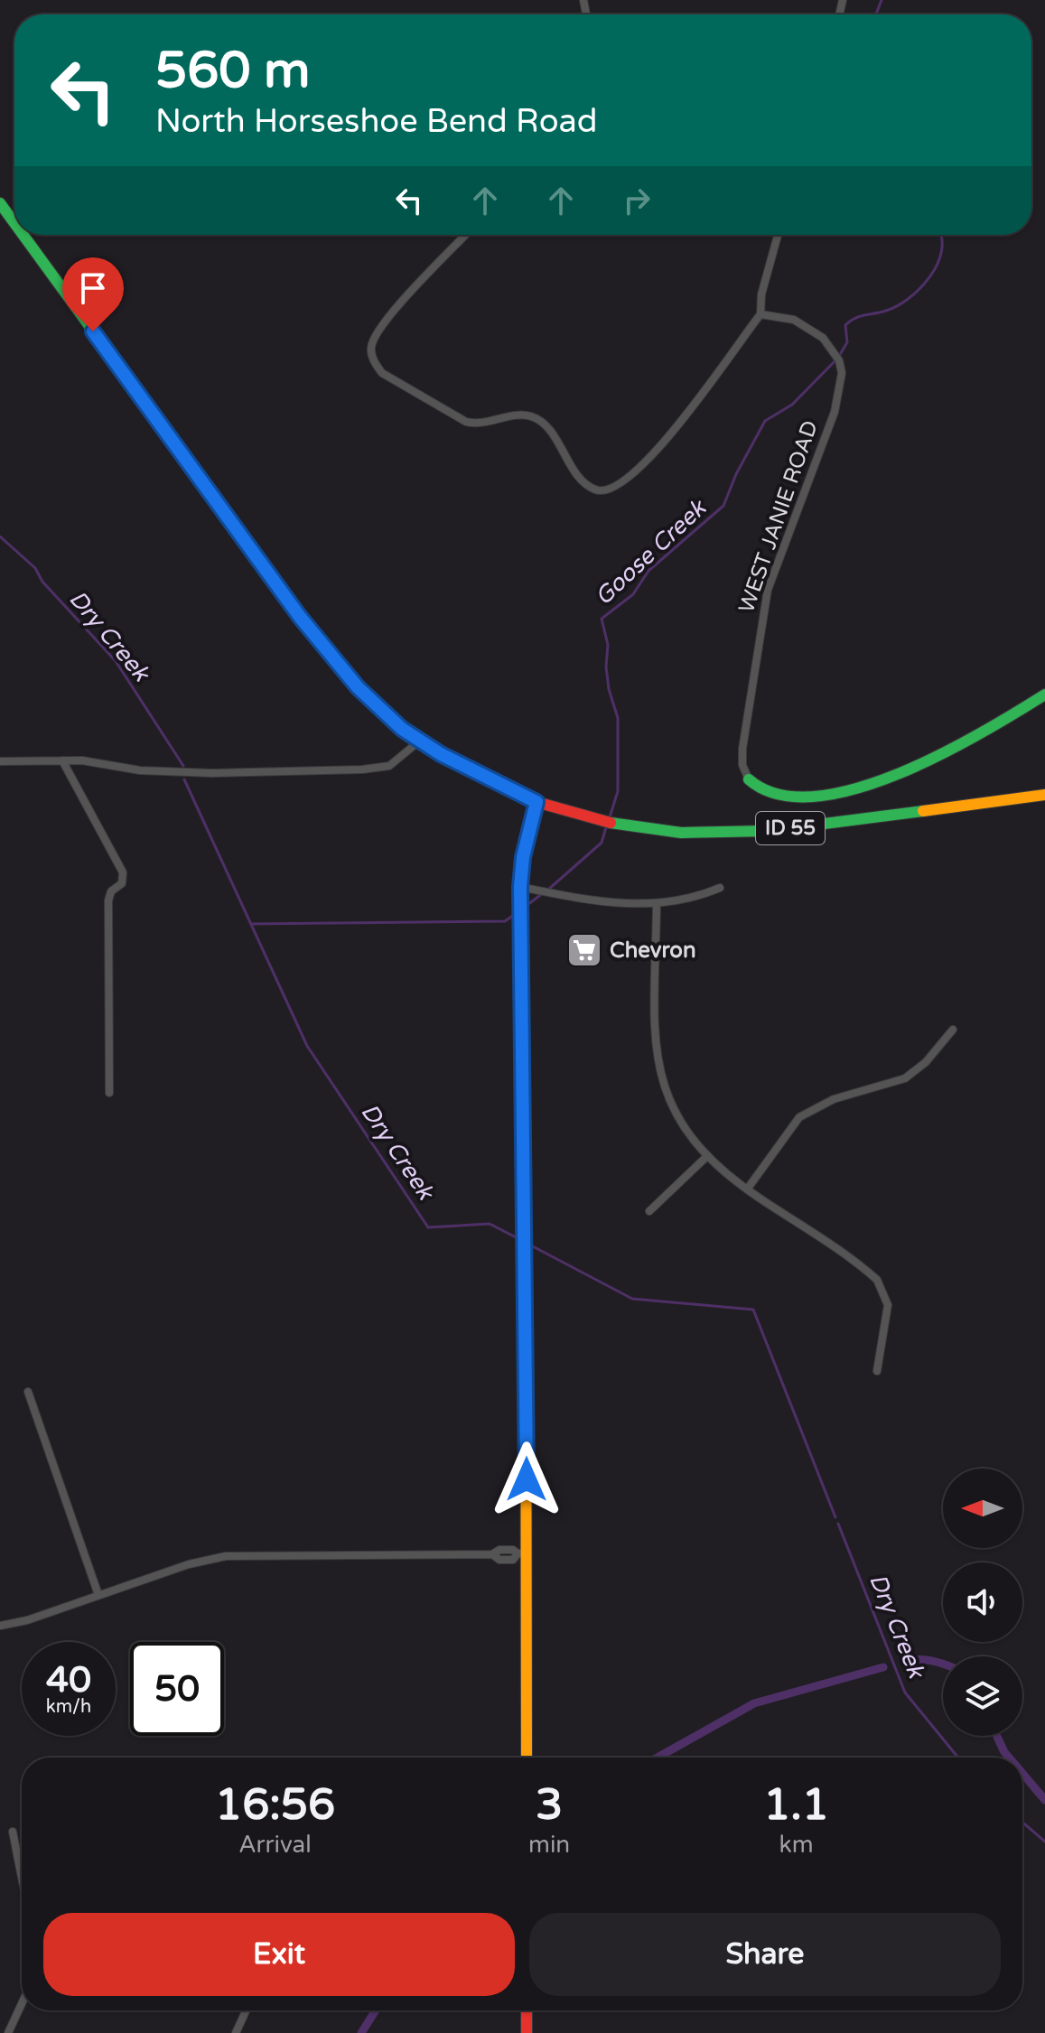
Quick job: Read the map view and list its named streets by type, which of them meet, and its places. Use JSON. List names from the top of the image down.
{
  "streets": {
    "main road": ["ID 55"],
    "street": ["WEST JANIE ROAD"]
  },
  "water": ["Goose Creek", "Dry Creek"],
  "places": {
    "supermarket": ["Chevron"]
  },
  "north": "left",
  "page": {
    "turn": ["560 m", "North Horseshoe Bend Road"],
    "speed": "40 km/h",
    "limit": "50",
    "eta": [
      "16:56",
      "Arrival",
      "3",
      "min",
      "1.1",
      "km"
    ],
    "buttons": ["Exit", "Share"]
  }
}
